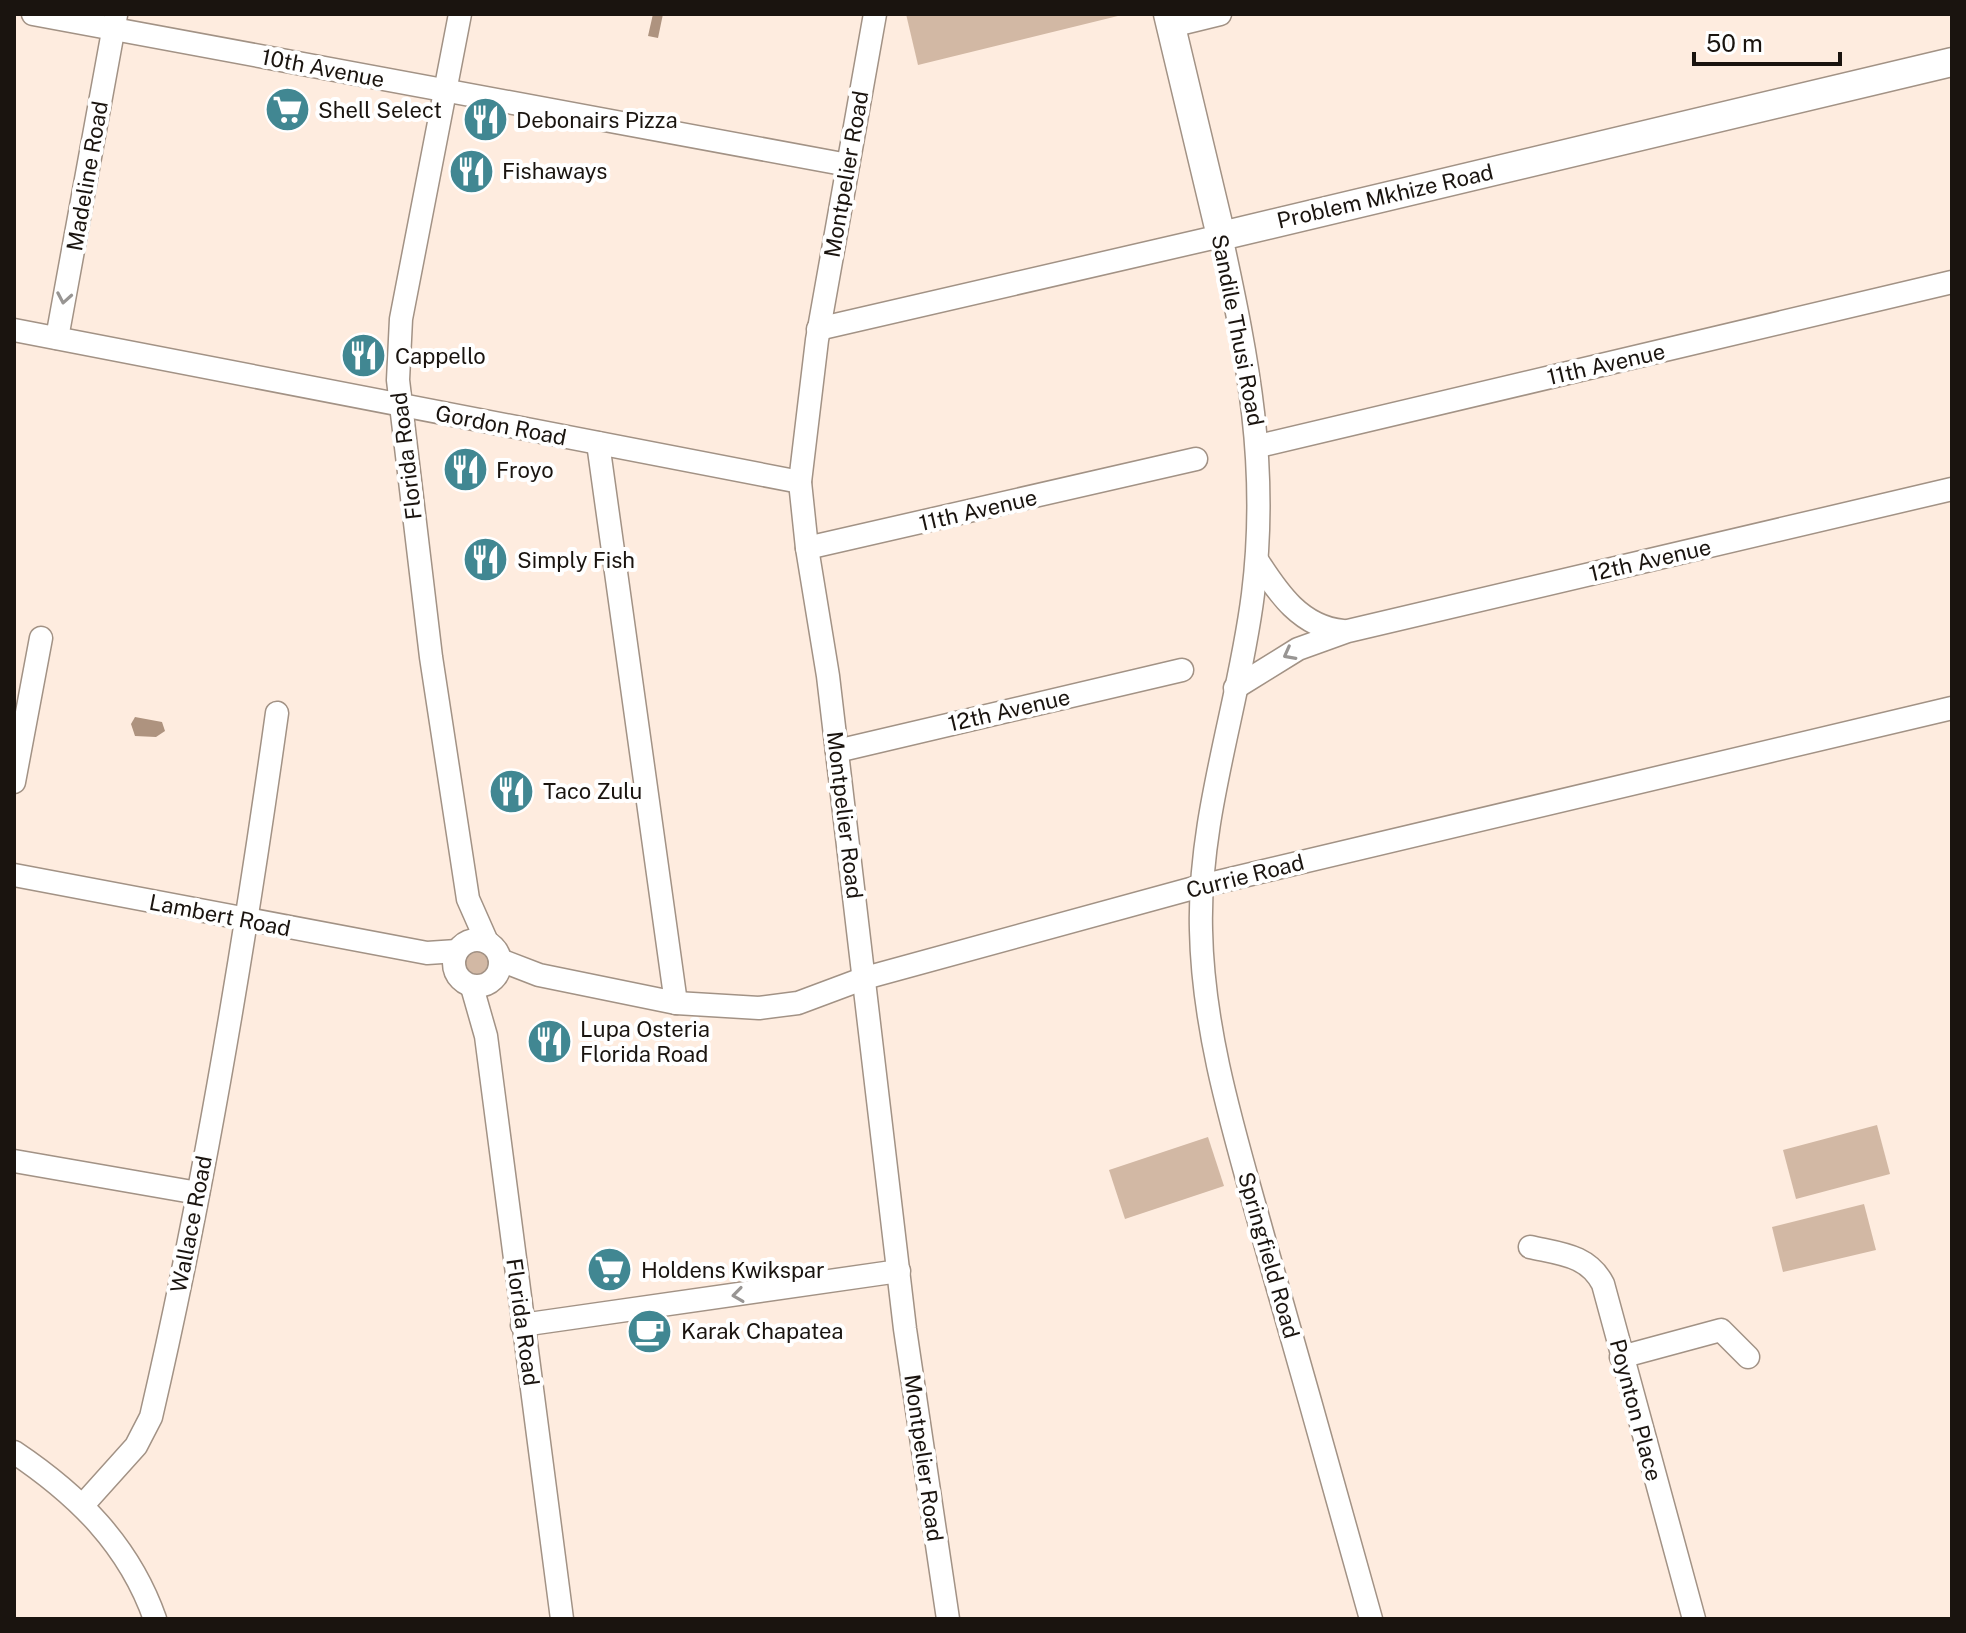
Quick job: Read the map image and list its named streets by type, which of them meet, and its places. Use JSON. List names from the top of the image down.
{
  "streets": {
    "main road": ["Problem Mkhize Road", "Sandile Thusi Road"],
    "street": [
      "10th Avenue",
      "Montpelier Road",
      "Madeline Road",
      "11th Avenue",
      "Gordon Road",
      "Florida Road",
      "12th Avenue",
      "Currie Road",
      "Lambert Road",
      "Wallace Road",
      "Springfield Road",
      "Poynton Place"
    ]
  },
  "crossings": [
    ["10th Avenue", "Montpelier Road"],
    ["10th Avenue", "Madeline Road"],
    ["10th Avenue", "Florida Road"],
    ["Montpelier Road", "Problem Mkhize Road"],
    ["Montpelier Road", "11th Avenue"],
    ["Montpelier Road", "Gordon Road"],
    ["Montpelier Road", "12th Avenue"],
    ["Montpelier Road", "Currie Road"],
    ["Madeline Road", "Gordon Road"],
    ["Problem Mkhize Road", "Sandile Thusi Road"],
    ["Sandile Thusi Road", "11th Avenue"],
    ["Sandile Thusi Road", "12th Avenue"],
    ["Sandile Thusi Road", "Currie Road"],
    ["Sandile Thusi Road", "Springfield Road"],
    ["Gordon Road", "Florida Road"],
    ["Florida Road", "Currie Road"],
    ["Florida Road", "Lambert Road"],
    ["Currie Road", "Lambert Road"],
    ["Currie Road", "Springfield Road"],
    ["Lambert Road", "Wallace Road"]
  ],
  "one_way": ["Madeline Road"],
  "places": {
    "supermarket": ["Shell Select", "Holdens Kwikspar"],
    "restaurant": [
      "Debonairs Pizza",
      "Fishaways",
      "Cappello",
      "Froyo",
      "Simply Fish",
      "Taco Zulu",
      "Lupa Osteria Florida Road"
    ],
    "cafe": ["Karak Chapatea"]
  },
  "scale_bar": "50 m"
}
